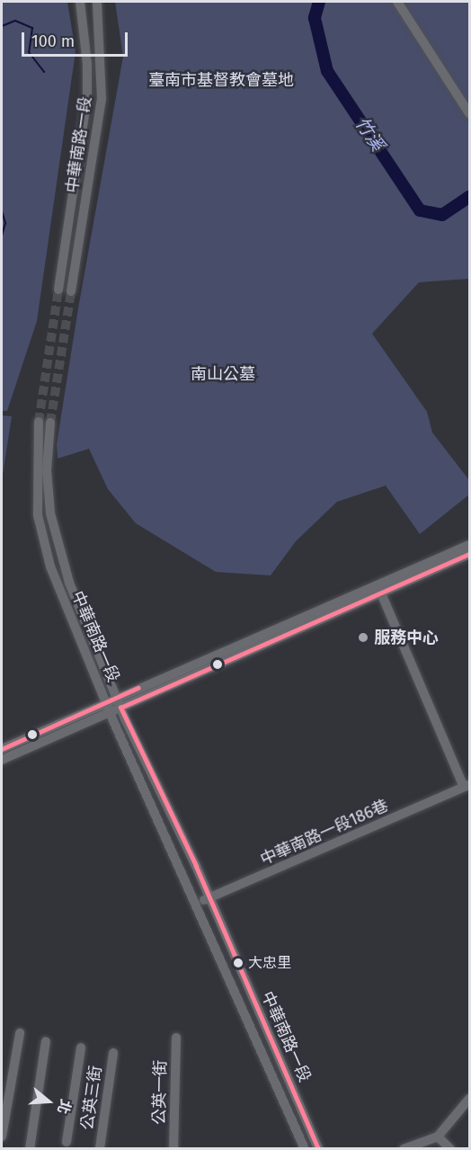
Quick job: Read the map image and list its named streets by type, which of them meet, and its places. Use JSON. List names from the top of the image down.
{
  "streets": {
    "street": [
      "中華南路一段",
      "中華南路一段186巷",
      "公英一街",
      "公英三街"
    ]
  },
  "crossings": [
    ["中華南路一段", "中華南路一段186巷"]
  ],
  "water": ["竹溪"],
  "parks": ["臺南市基督教會墓地", "南山公墓"],
  "places": ["服務中心", "大忠里"],
  "scale_bar": "100 m",
  "north": "right"
}
